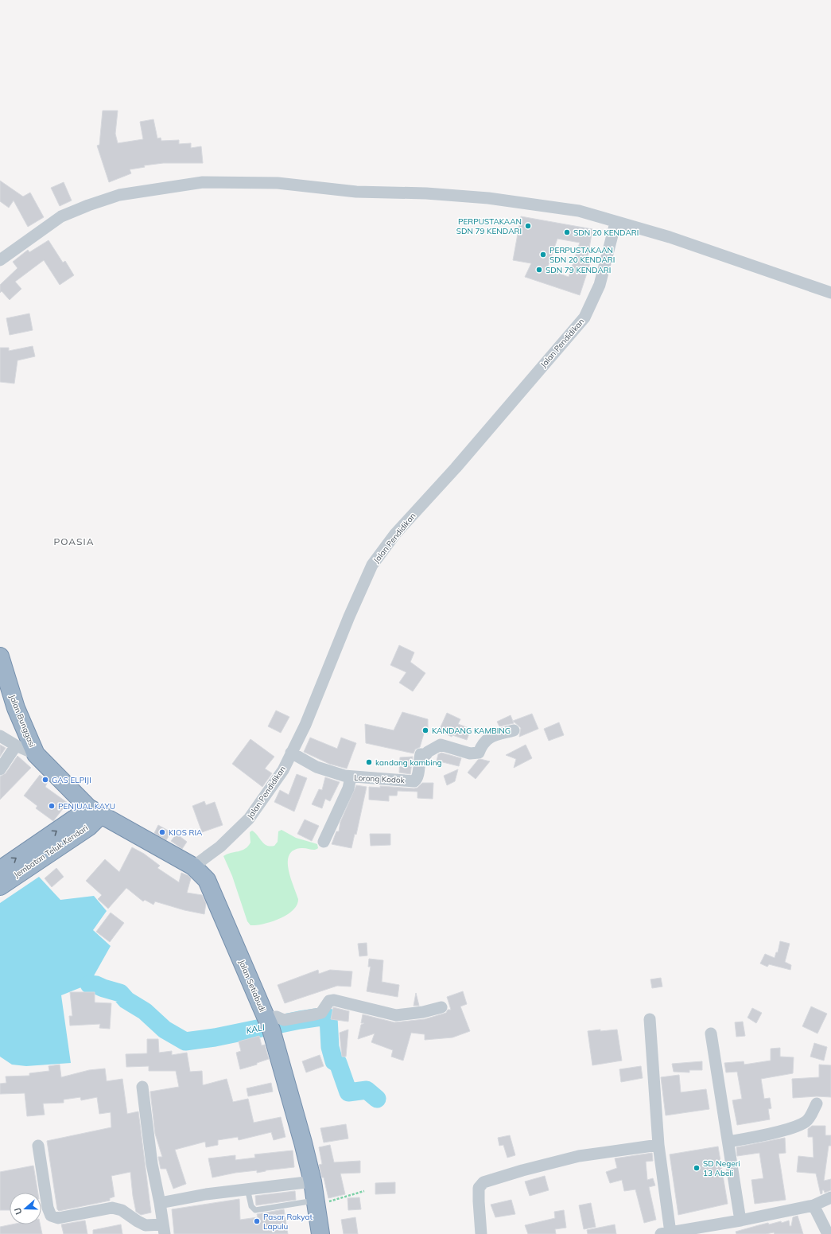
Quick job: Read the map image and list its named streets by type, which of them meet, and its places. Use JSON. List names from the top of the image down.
{
  "streets": {
    "highway": ["Jalan Bunggasi", "Jembatan Teluk Kendari", "Jalan Setiabudi"],
    "street": ["Jalan Pendidikan", "Lorong Kodok"]
  },
  "crossings": [
    ["Jalan Pendidikan", "Lorong Kodok"],
    ["Jalan Pendidikan", "Jalan Setiabudi"],
    ["Jalan Bunggasi", "Jembatan Teluk Kendari"],
    ["Jalan Bunggasi", "Jalan Setiabudi"],
    ["Jembatan Teluk Kendari", "Jalan Setiabudi"]
  ],
  "districts": ["POASIA"],
  "water": ["KALI"],
  "places": [
    "PERPUSTAKAAN SDN 79 KENDARI",
    "SDN 20 KENDARI",
    "PERPUSTAKAAN SDN 20 KENDARI",
    "SDN 79 KENDARI",
    "KANDANG KAMBING",
    "kandang kambing",
    "GAS ELPIJI",
    "PENJUAL KAYU",
    "KIOS RIA",
    "SD Negeri 13 Abeli",
    "Pasar Rakyat Lapulu"
  ],
  "north": "left"
}
